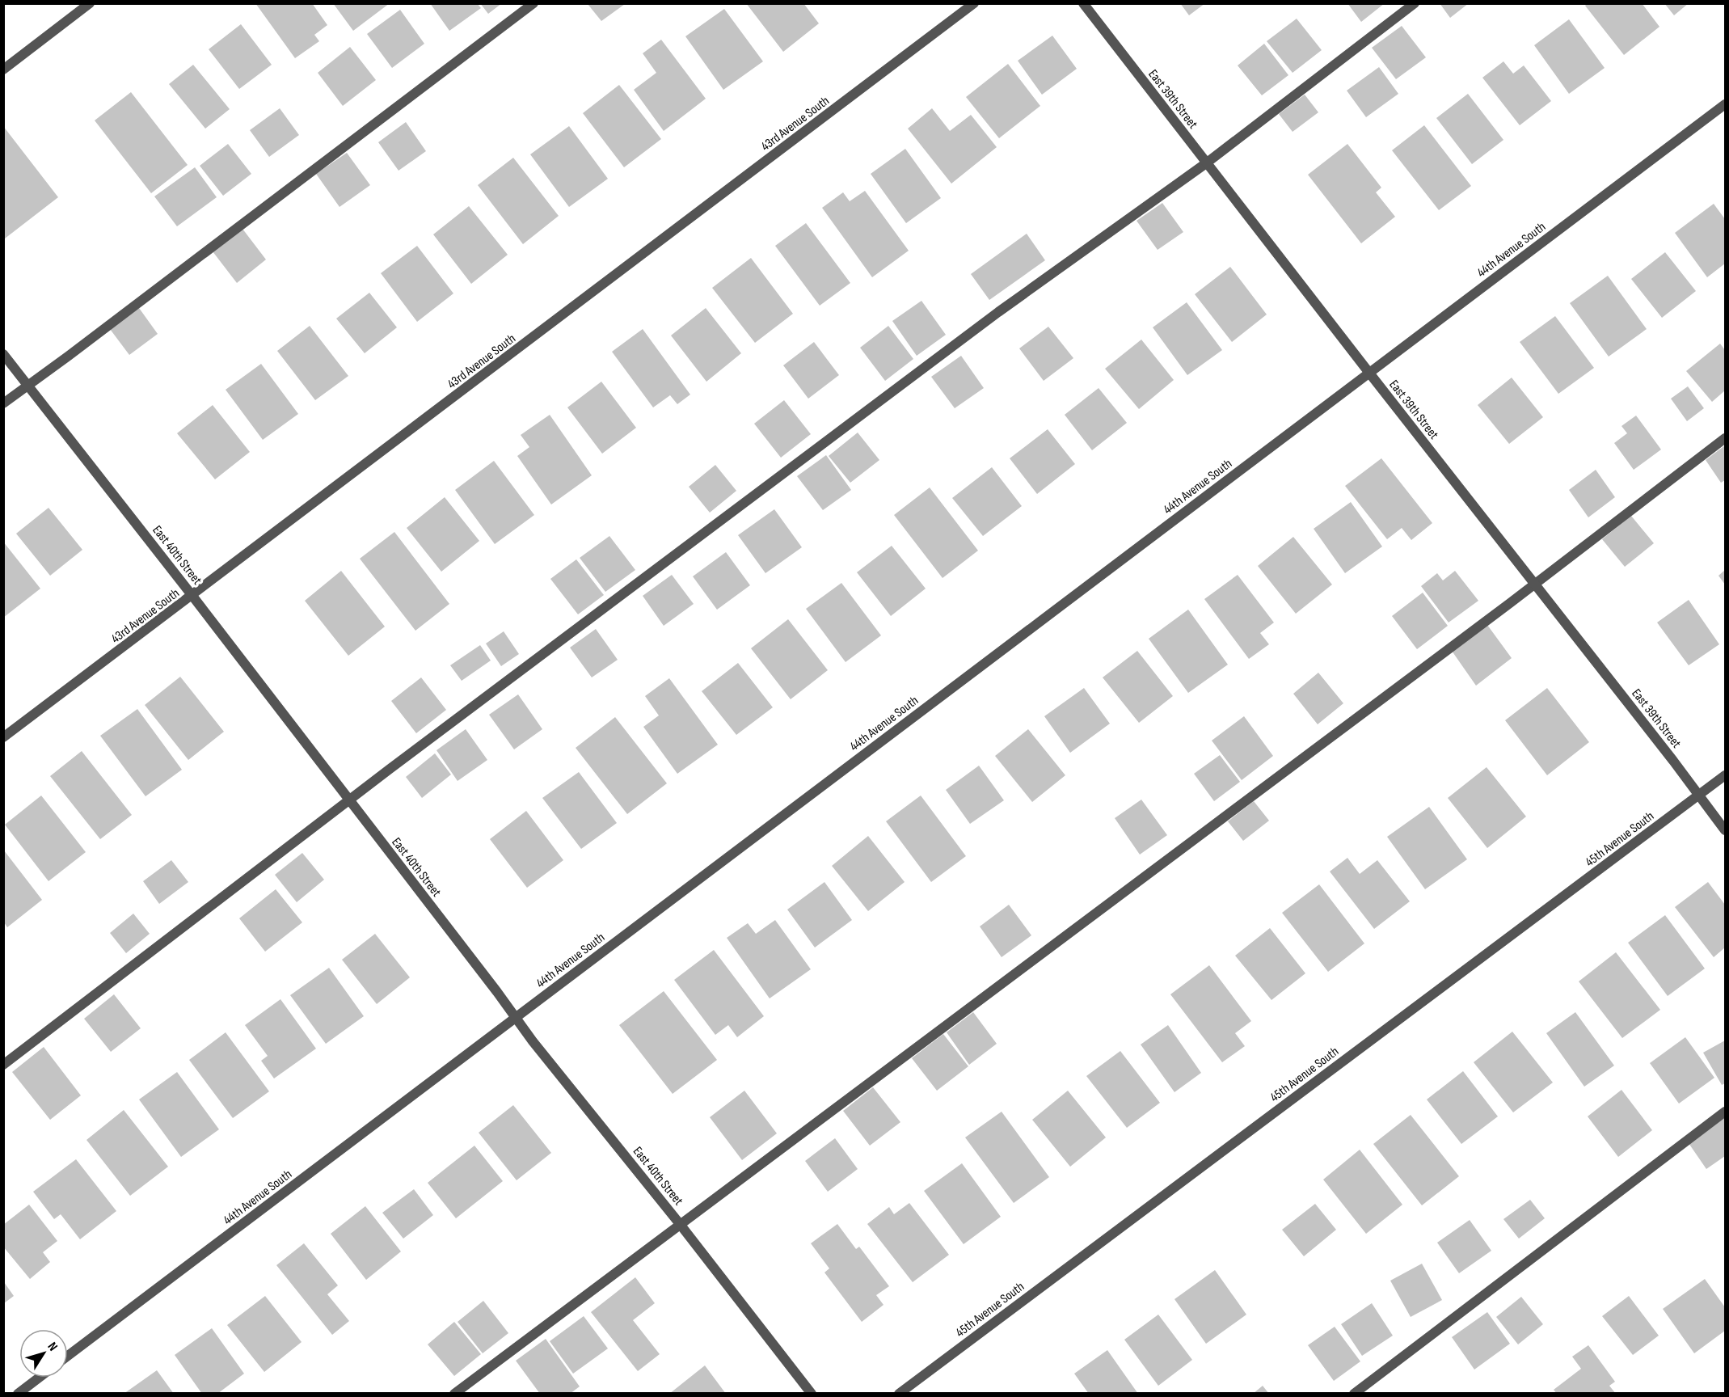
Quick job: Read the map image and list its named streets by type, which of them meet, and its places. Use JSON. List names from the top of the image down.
{
  "streets": {
    "street": [
      "East 39th Street",
      "43rd Avenue South",
      "44th Avenue South",
      "East 40th Street",
      "45th Avenue South"
    ]
  },
  "crossings": [
    ["East 39th Street", "44th Avenue South"],
    ["East 39th Street", "45th Avenue South"],
    ["43rd Avenue South", "East 40th Street"],
    ["44th Avenue South", "East 40th Street"]
  ],
  "north": "top right"
}
